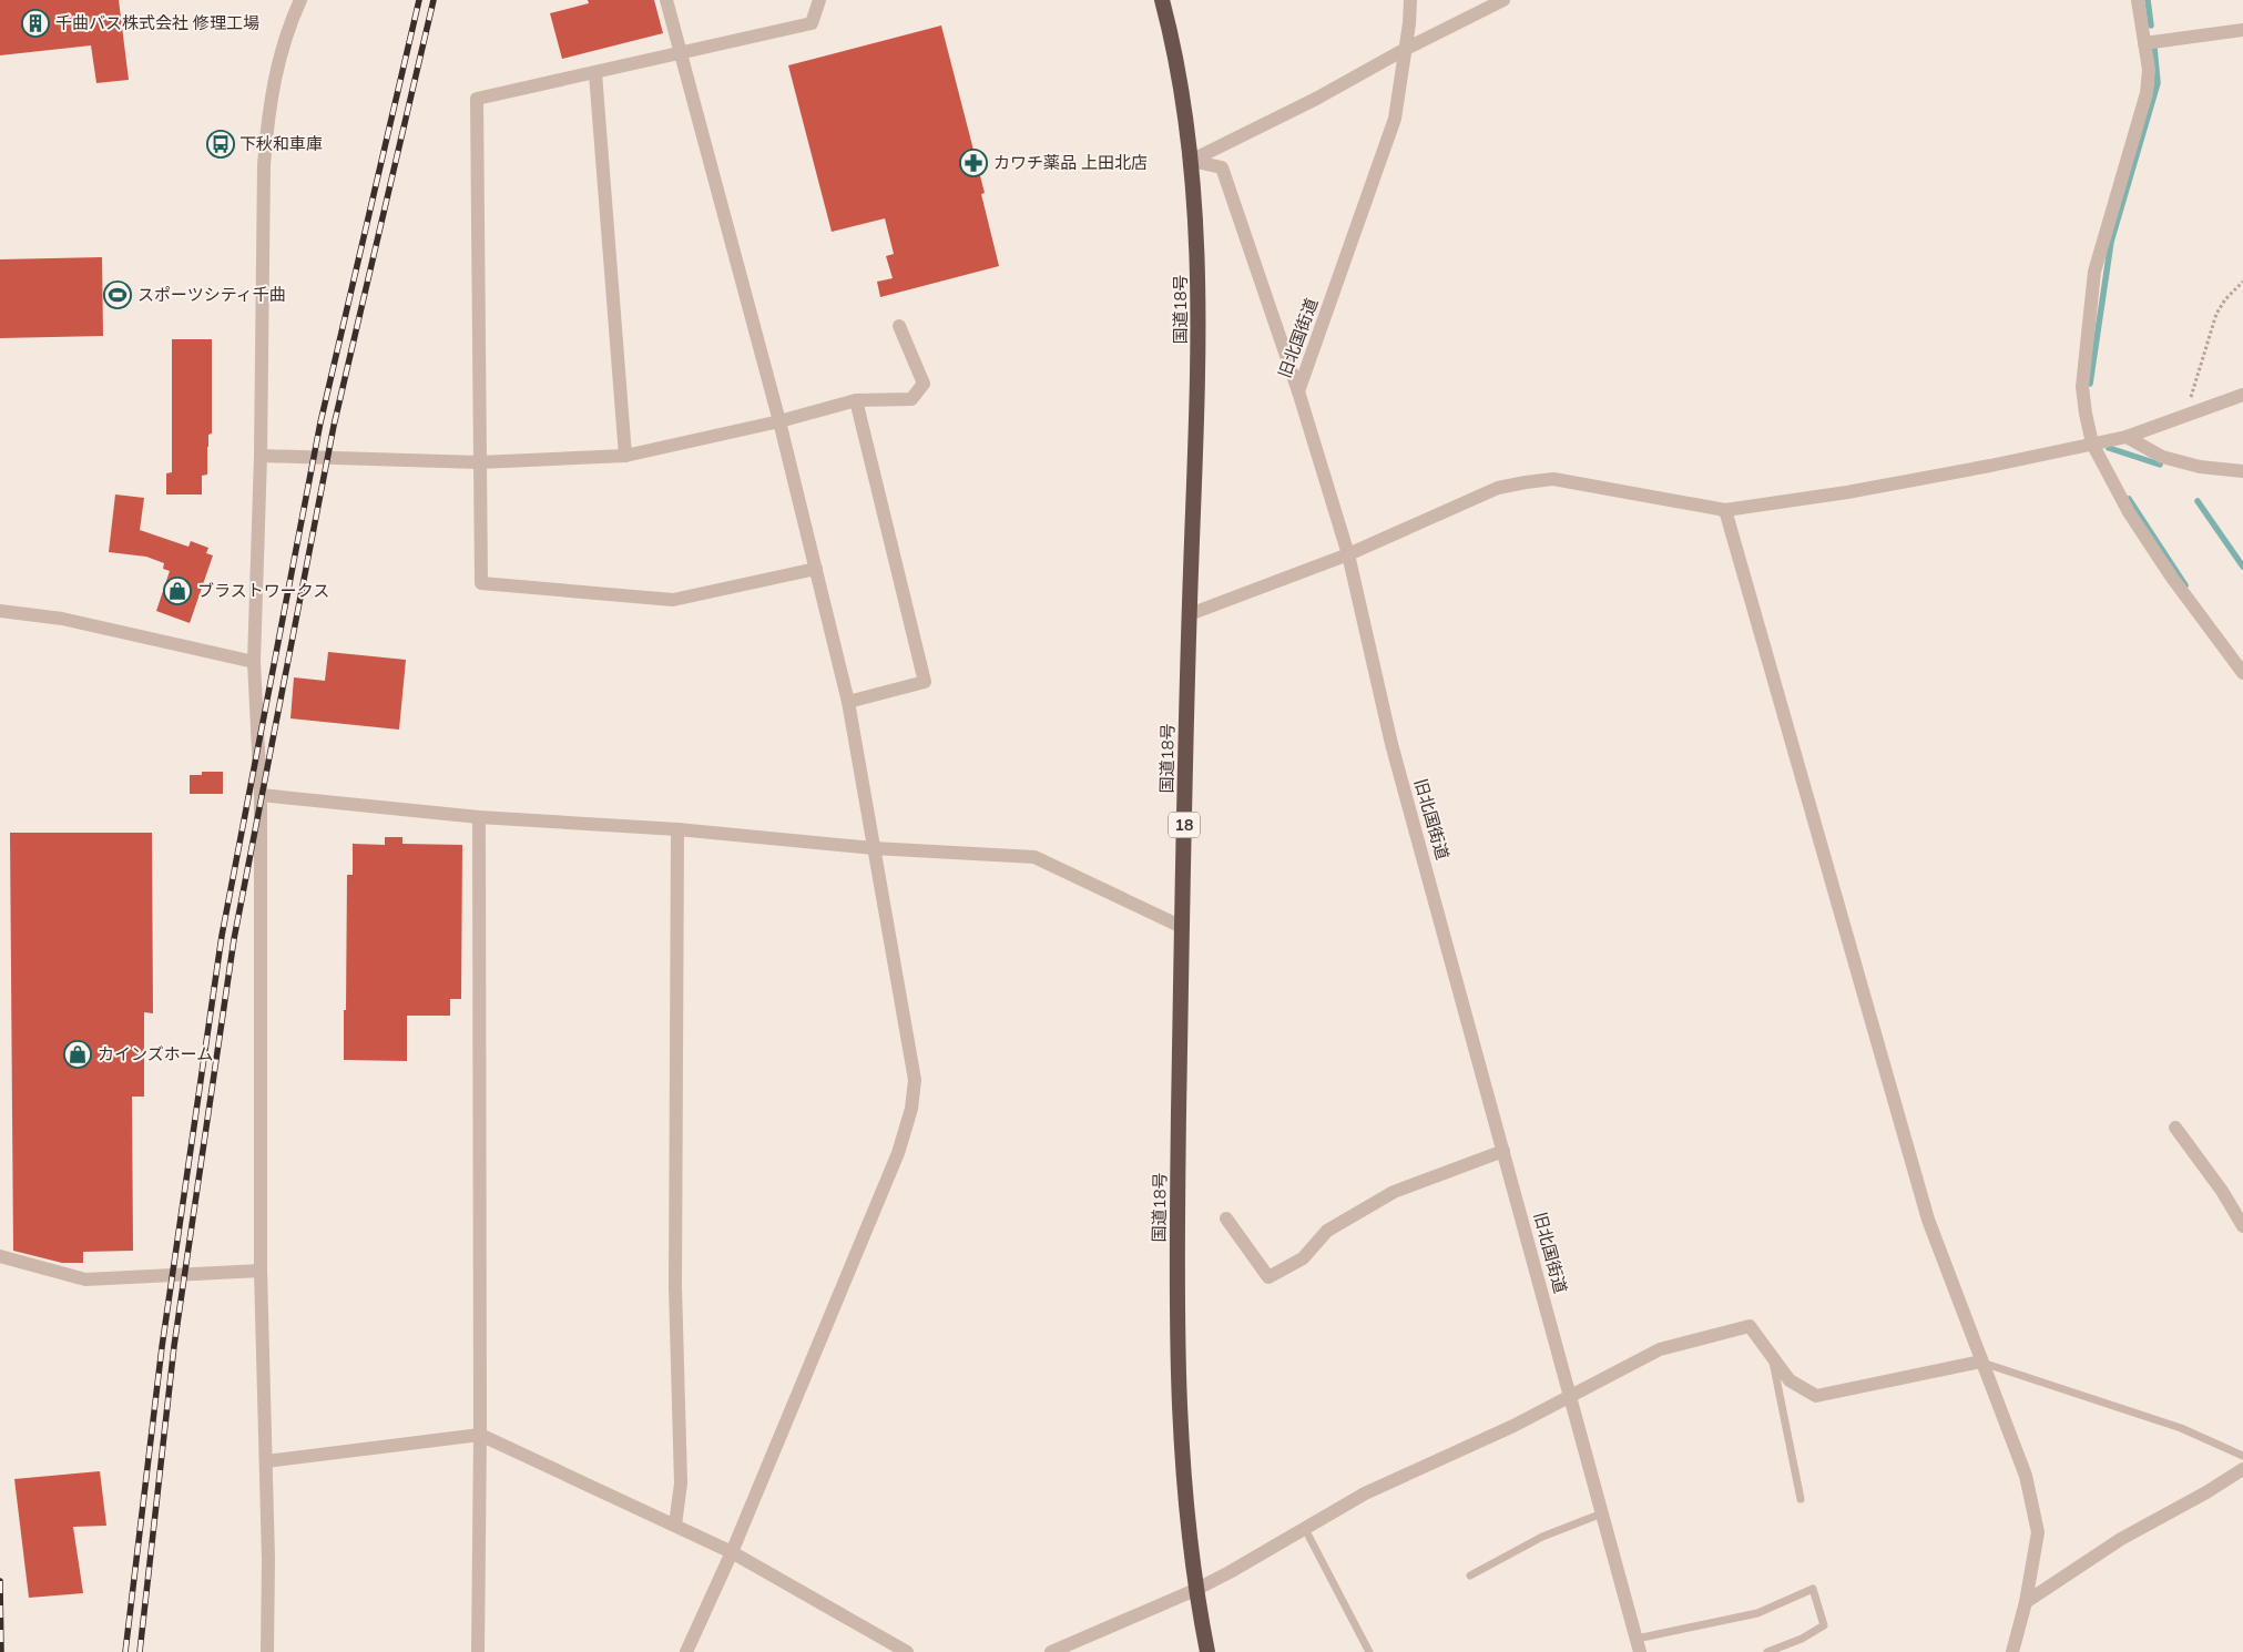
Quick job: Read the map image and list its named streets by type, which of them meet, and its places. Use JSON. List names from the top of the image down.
{
  "streets": {
    "highway": ["国道18号", "18"],
    "street": ["旧北国街道"]
  },
  "places": {
    "building": ["千曲バス株式会社 修理工場"],
    "bus stop": ["下秋和車庫"],
    "pharmacy": ["カワチ薬品 上田北店"],
    "sports": ["スポーツシティ千曲"],
    "shop": ["ブラストワークス", "カインズホーム"]
  }
}
